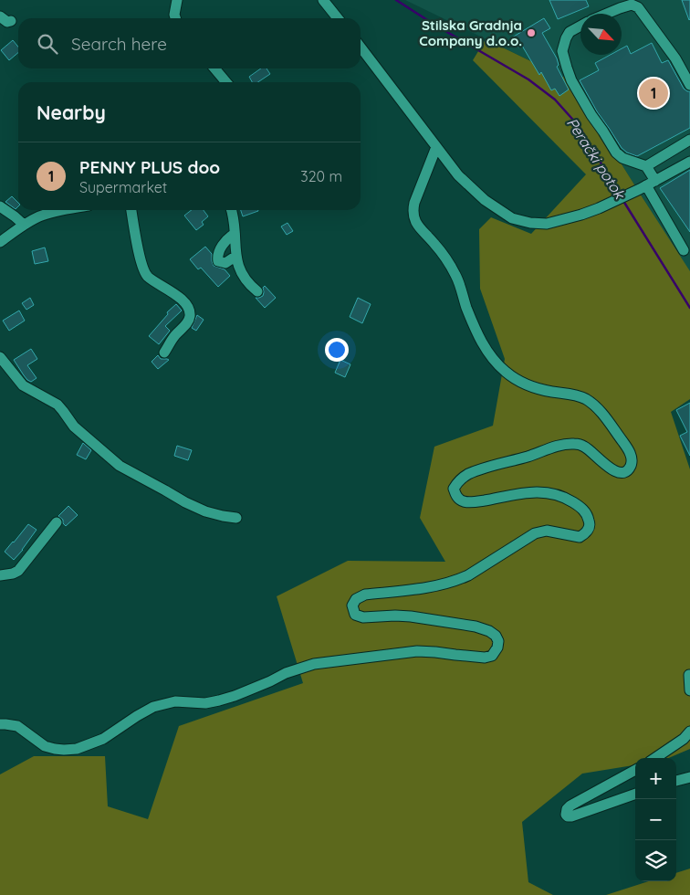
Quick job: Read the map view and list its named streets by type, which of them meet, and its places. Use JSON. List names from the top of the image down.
{
  "water": ["Perački potok"],
  "places": ["Stilska Gradnja Company d.o.o."],
  "north": "bottom right",
  "page": {
    "search": "Search here",
    "pins": "1",
    "heading": "Nearby",
    "list": [
      {
        "mark": "1",
        "name": "PENNY PLUS doo",
        "note": "Supermarket",
        "value": "320 m"
      }
    ],
    "map_buttons": ["+", "−"]
  }
}
